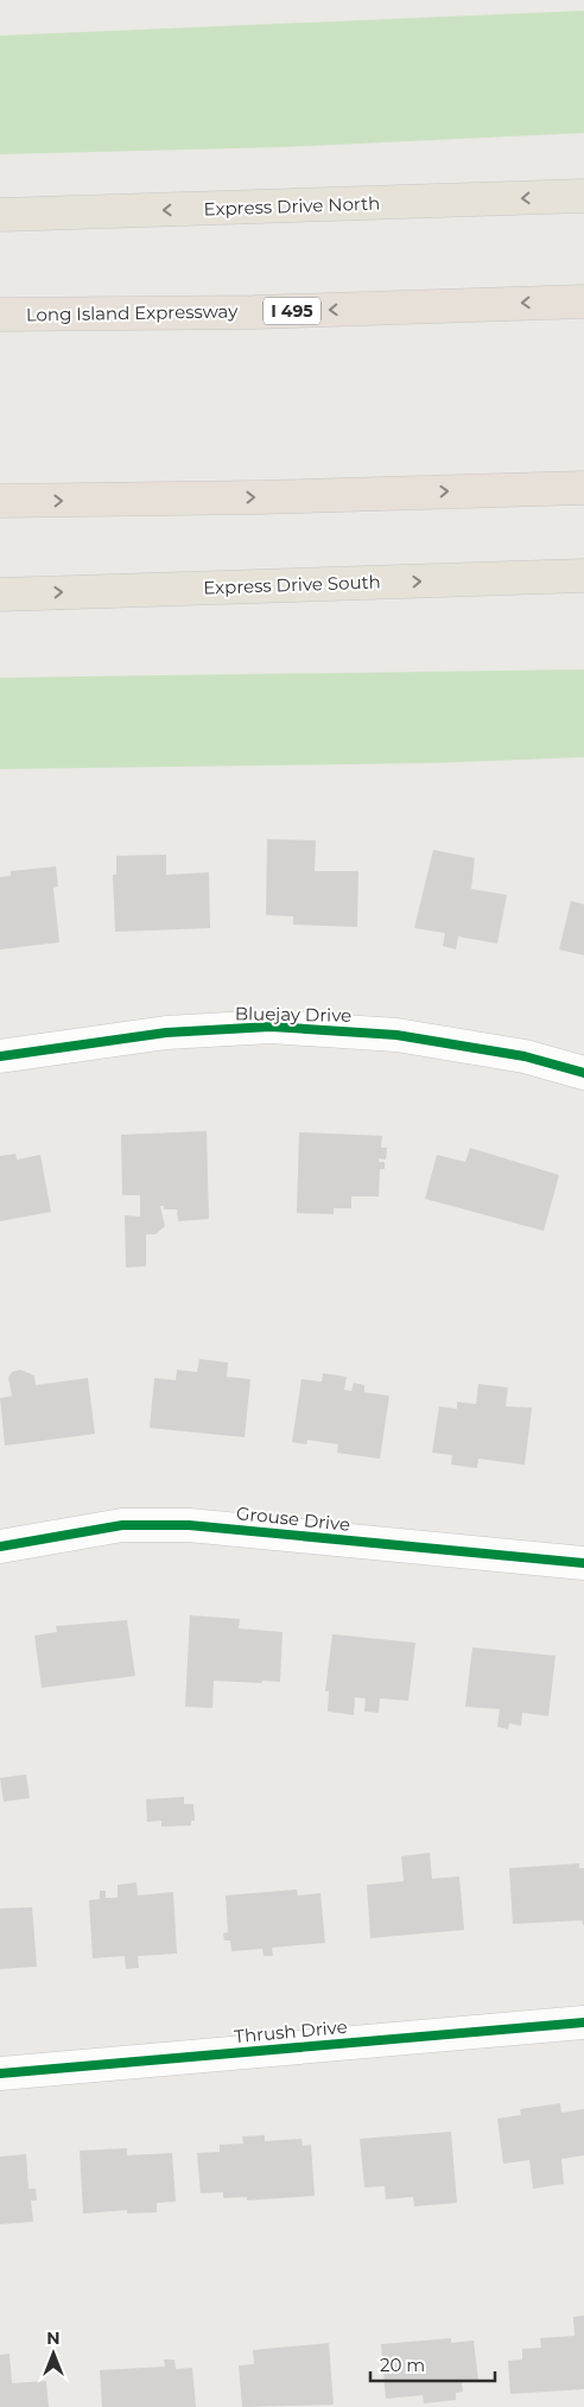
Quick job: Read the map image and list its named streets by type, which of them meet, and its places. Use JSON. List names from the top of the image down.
{
  "streets": {
    "highway": [
      "Express Drive North",
      "I 495",
      "Long Island Expressway",
      "Express Drive South"
    ],
    "street": ["Bluejay Drive", "Grouse Drive", "Thrush Drive"]
  },
  "scale_bar": "20 m",
  "north": "top"
}
